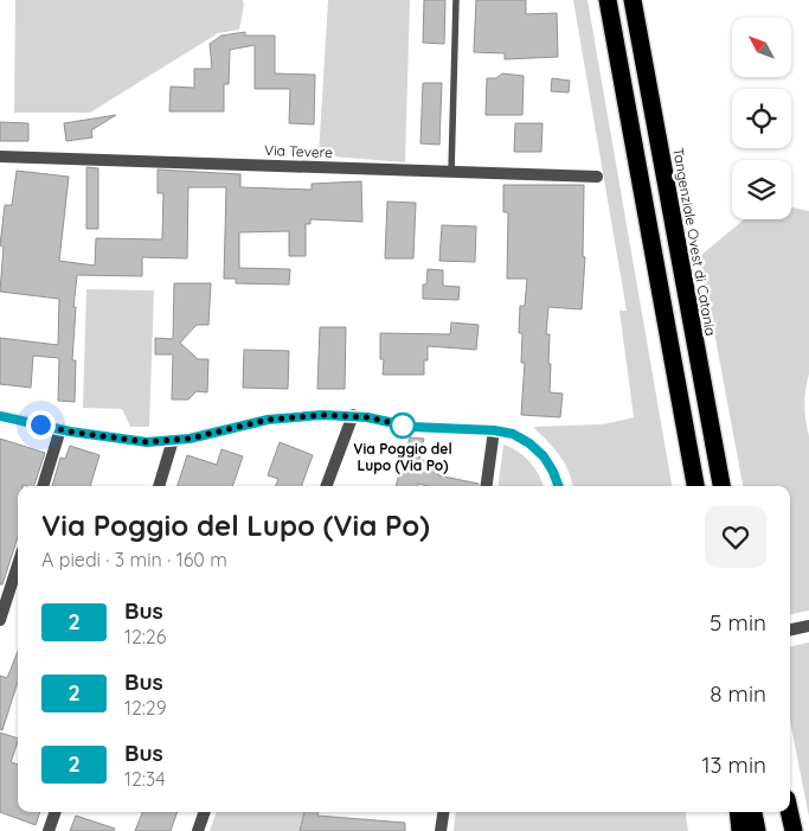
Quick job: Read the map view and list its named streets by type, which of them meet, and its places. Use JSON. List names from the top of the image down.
{
  "streets": {
    "highway": ["Tangenziale Ovest di Catania"],
    "street": ["Via Tevere"]
  },
  "places": ["Via Poggio del Lupo (Via Po)"],
  "lines": ["bus line 2"],
  "north": "top left",
  "page": {
    "heading": ["Via Poggio del Lupo (Via Po)", "A piedi · 3 min · 160 m"],
    "list": [
      {
        "mark": "2",
        "name": "Bus",
        "note": "12:26",
        "value": "5 min"
      },
      {
        "mark": "2",
        "name": "Bus",
        "note": "12:29",
        "value": "8 min"
      },
      {
        "mark": "2",
        "name": "Bus",
        "note": "12:34",
        "value": "13 min"
      }
    ]
  }
}
